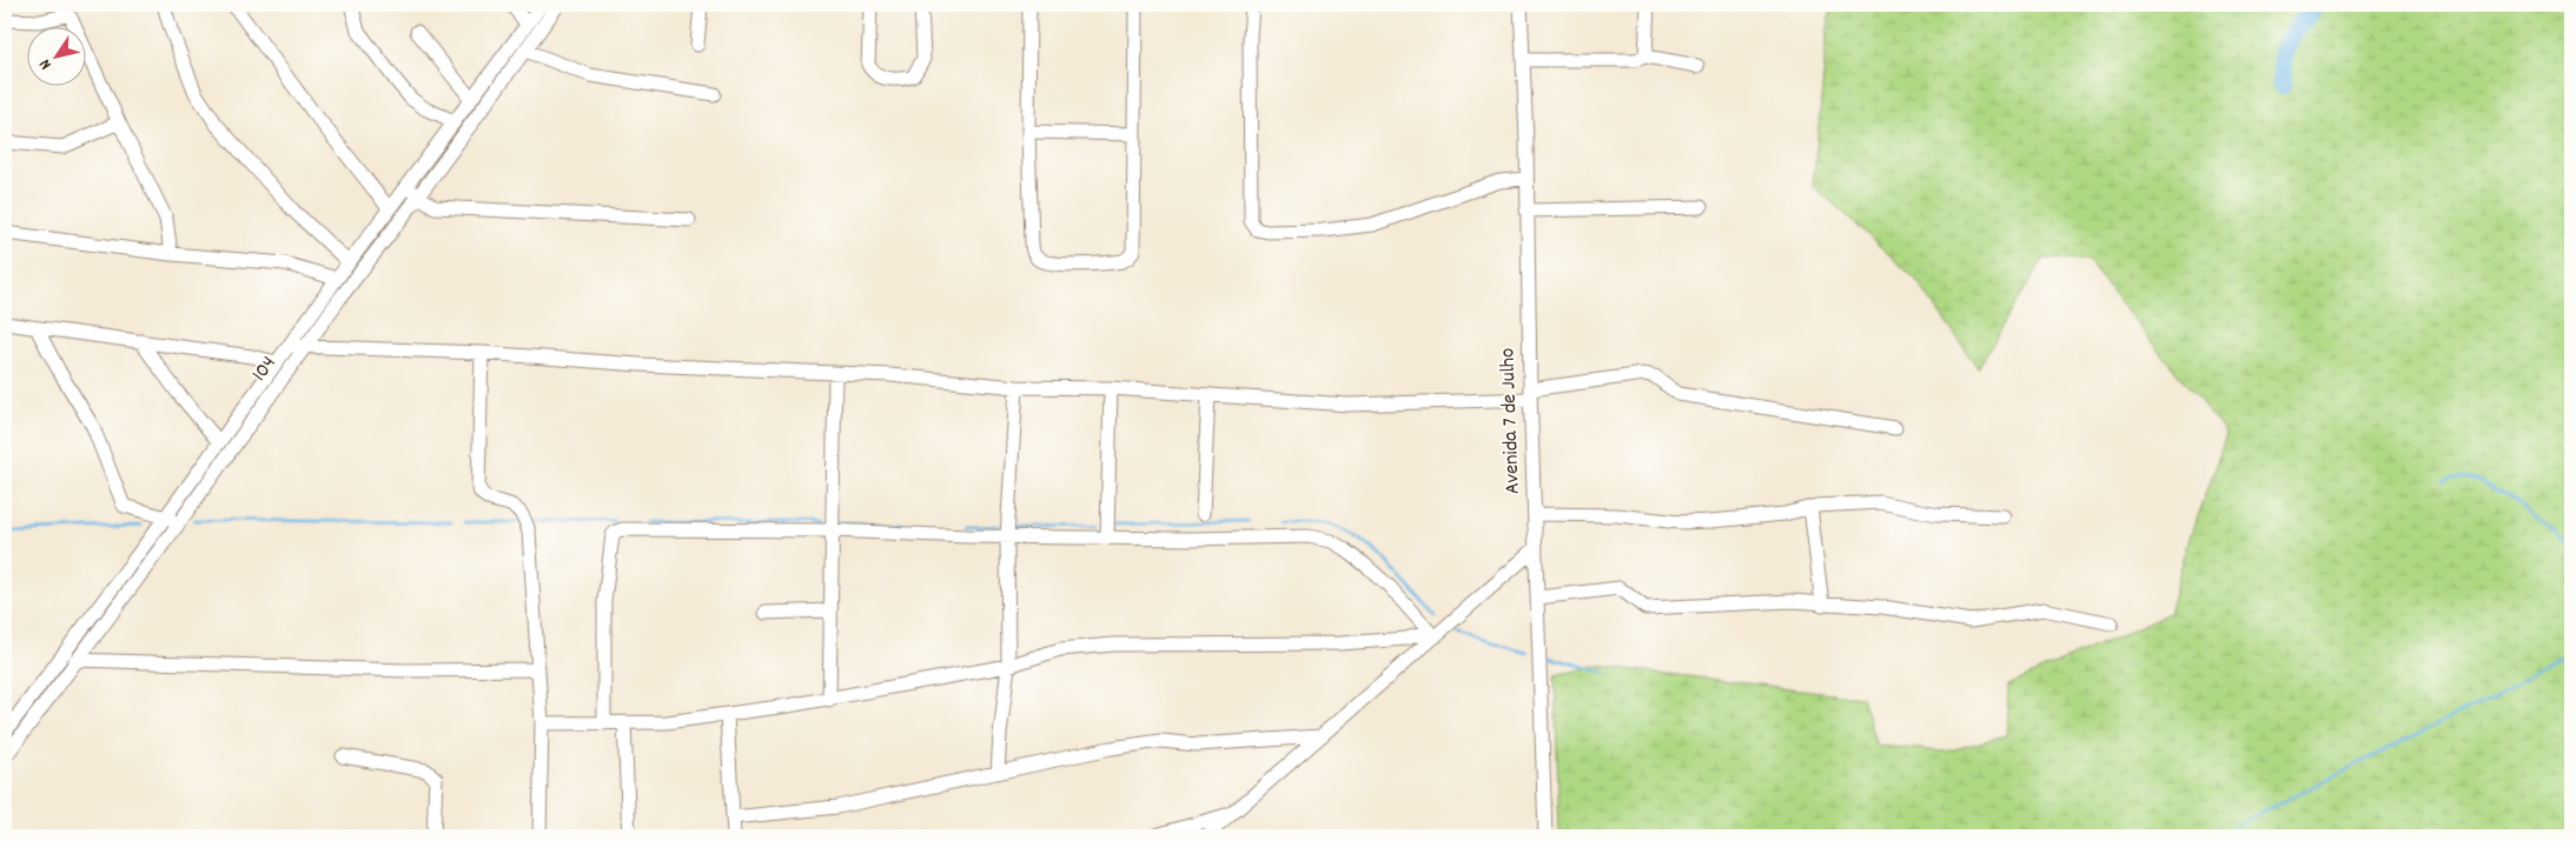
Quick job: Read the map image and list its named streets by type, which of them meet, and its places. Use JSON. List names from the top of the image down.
{
  "streets": {
    "street": ["104", "Avenida 7 de Julho"]
  },
  "north": "bottom left"
}
